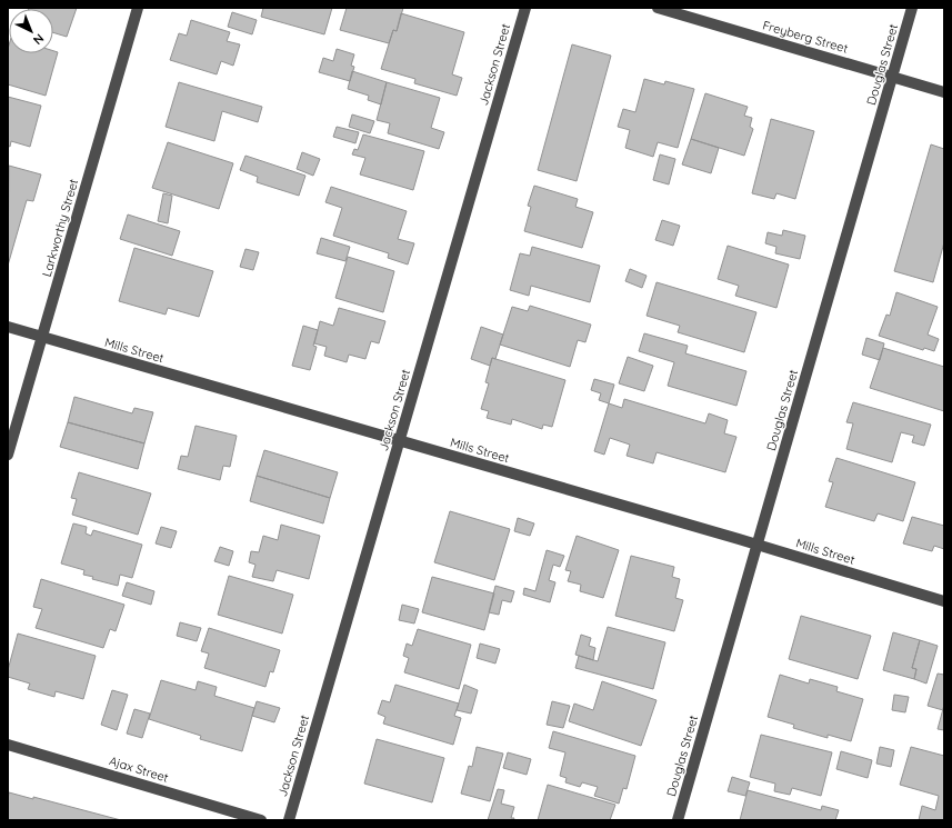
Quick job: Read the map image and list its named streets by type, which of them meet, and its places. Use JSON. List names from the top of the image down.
{
  "streets": {
    "street": [
      "Freyberg Street",
      "Jackson Street",
      "Douglas Street",
      "Larkworthy Street",
      "Mills Street",
      "Ajax Street"
    ]
  },
  "crossings": [
    ["Freyberg Street", "Douglas Street"],
    ["Jackson Street", "Mills Street"],
    ["Douglas Street", "Mills Street"],
    ["Larkworthy Street", "Mills Street"]
  ],
  "north": "bottom right"
}
